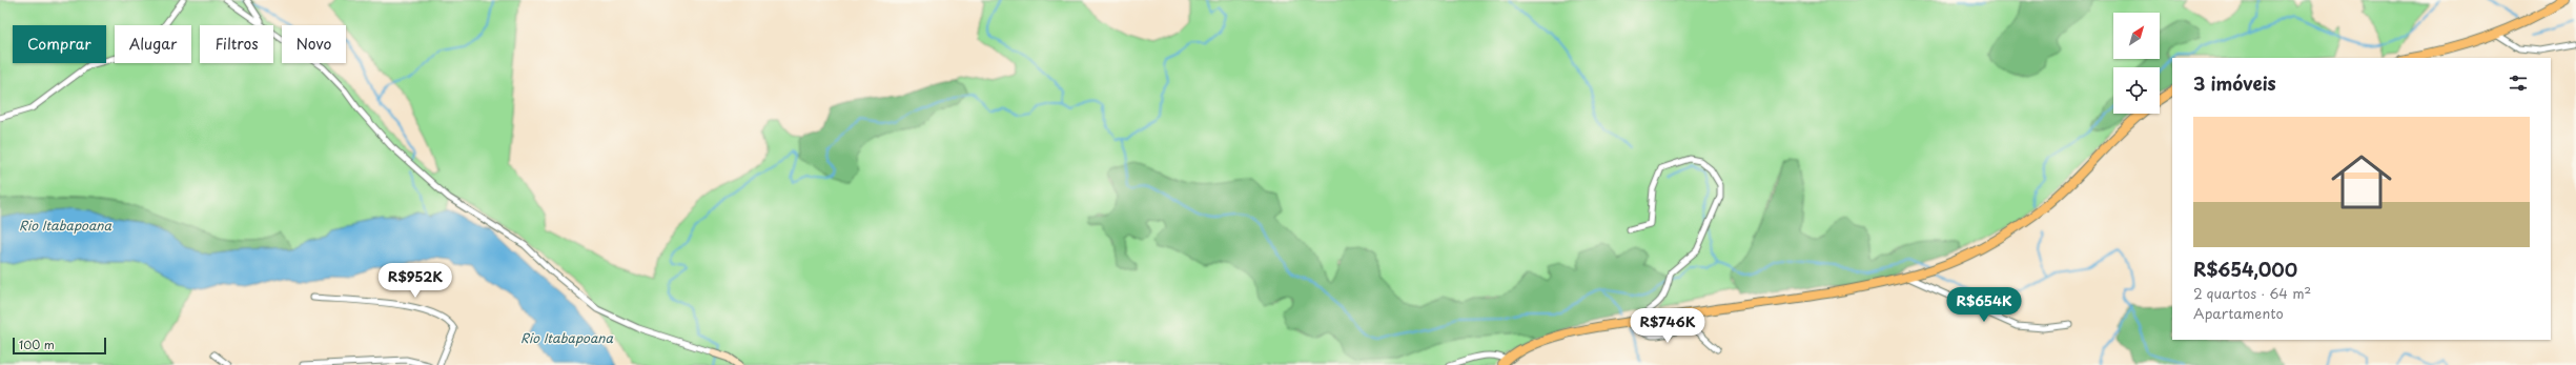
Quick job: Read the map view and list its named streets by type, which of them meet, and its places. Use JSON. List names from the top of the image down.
{
  "water": ["Rio Itabapoana"],
  "scale_bar": "100 m",
  "north": "top right",
  "page": {
    "chip": [
      "Comprar",
      "Alugar",
      "Filtros",
      "Novo"
    ],
    "heading": "3 imóveis",
    "list": [
      {
        "name": "R$654,000",
        "note": "2 quartos · 64 m² · Apartamento"
      }
    ],
    "price": ["R$952K", "R$654K", "R$746K"],
    "scale": "100 m"
  }
}
